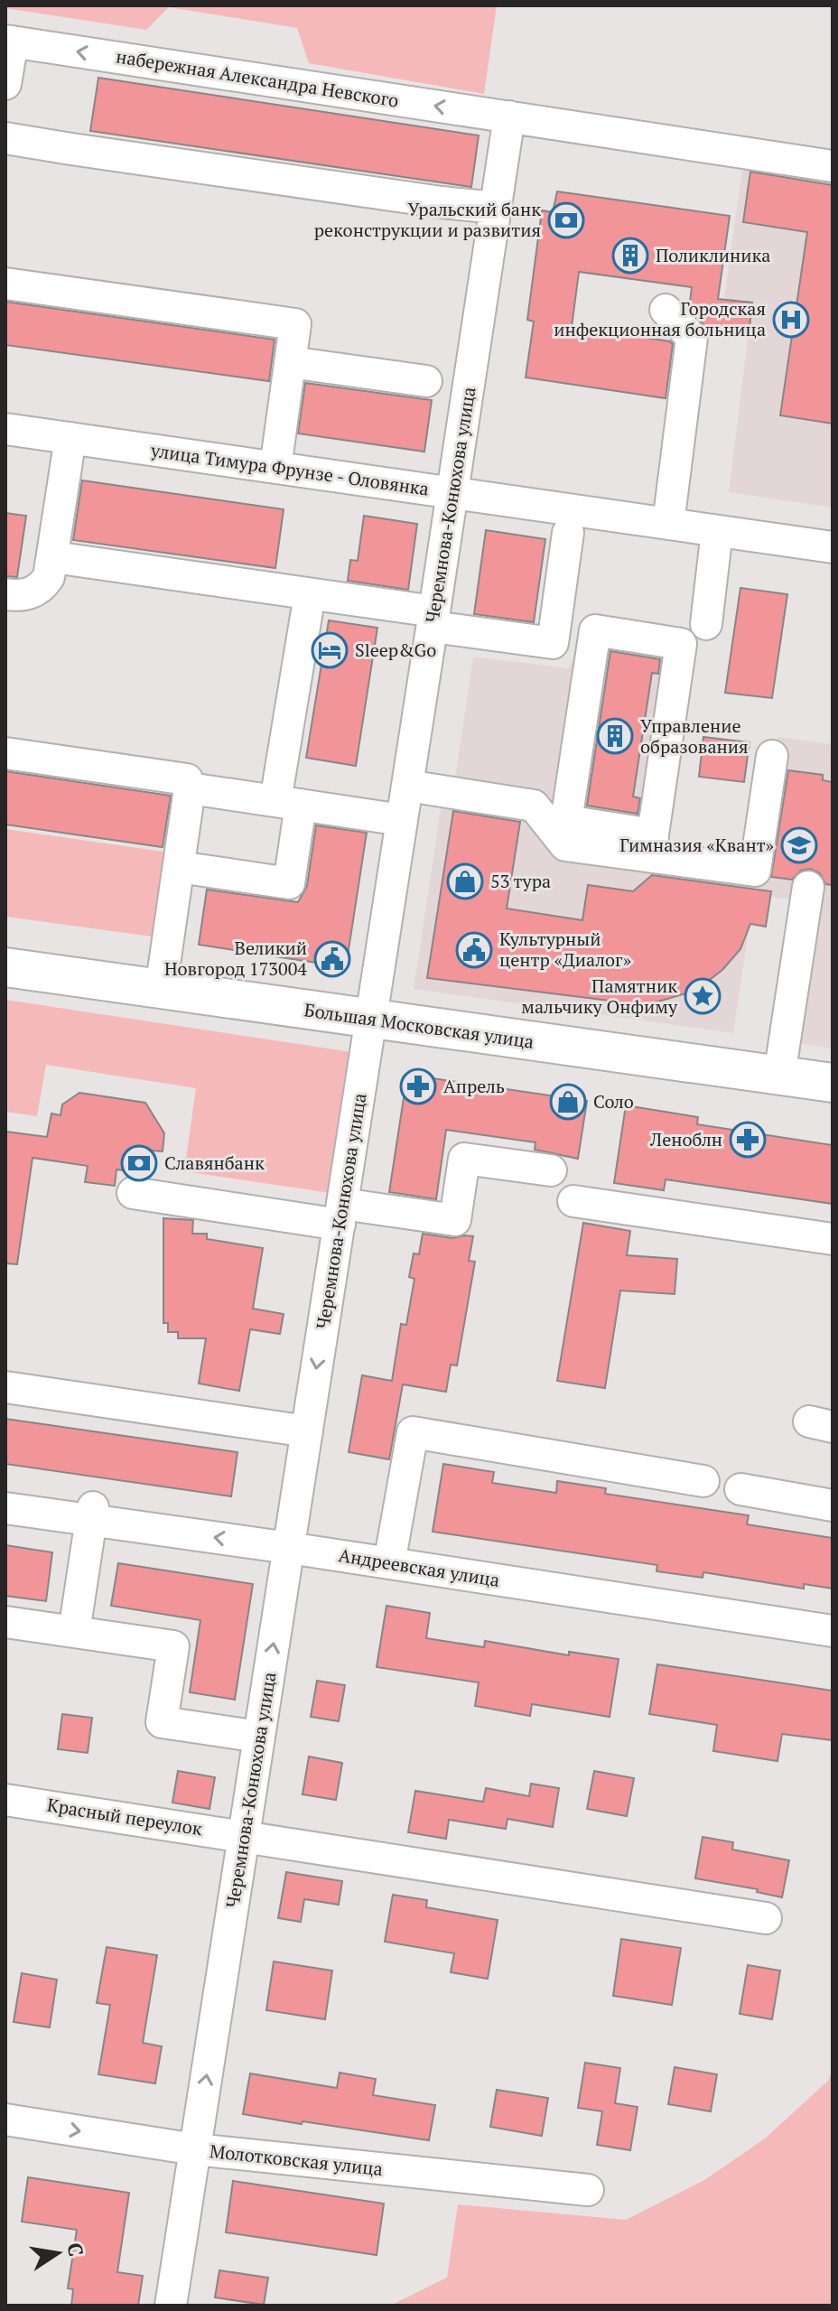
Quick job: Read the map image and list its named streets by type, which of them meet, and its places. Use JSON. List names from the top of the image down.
{
  "streets": {
    "main road": ["Большая Московская улица"],
    "street": [
      "набережная Александра Невского",
      "улица Тимура Фрунзе - Оловянка",
      "Черемнова-Конюхова улица",
      "Андреевская улица",
      "Красный переулок",
      "Молотковская улица"
    ]
  },
  "crossings": [
    ["набережная Александра Невского", "Черемнова-Конюхова улица"],
    ["улица Тимура Фрунзе - Оловянка", "Черемнова-Конюхова улица"],
    ["Черемнова-Конюхова улица", "Большая Московская улица"],
    ["Черемнова-Конюхова улица", "Андреевская улица"],
    ["Черемнова-Конюхова улица", "Красный переулок"],
    ["Черемнова-Конюхова улица", "Молотковская улица"]
  ],
  "places": {
    "bank": ["Уральский банк реконструкции и развития", "Славянбанк"],
    "building": ["Поликлиника", "Управление образования"],
    "hospital": ["Городская инфекционная больница"],
    "hotel": ["Sleep&Go"],
    "school or university": ["Гимназия «Квант»"],
    "shop": ["53 тура", "Соло"],
    "public building": ["Культурный центр «Диалог»", "Великий Новгород 173004"],
    "place": ["Памятник мальчику Онфиму"],
    "pharmacy": ["Апрель", "Леноблн"]
  },
  "north": "right"
}
